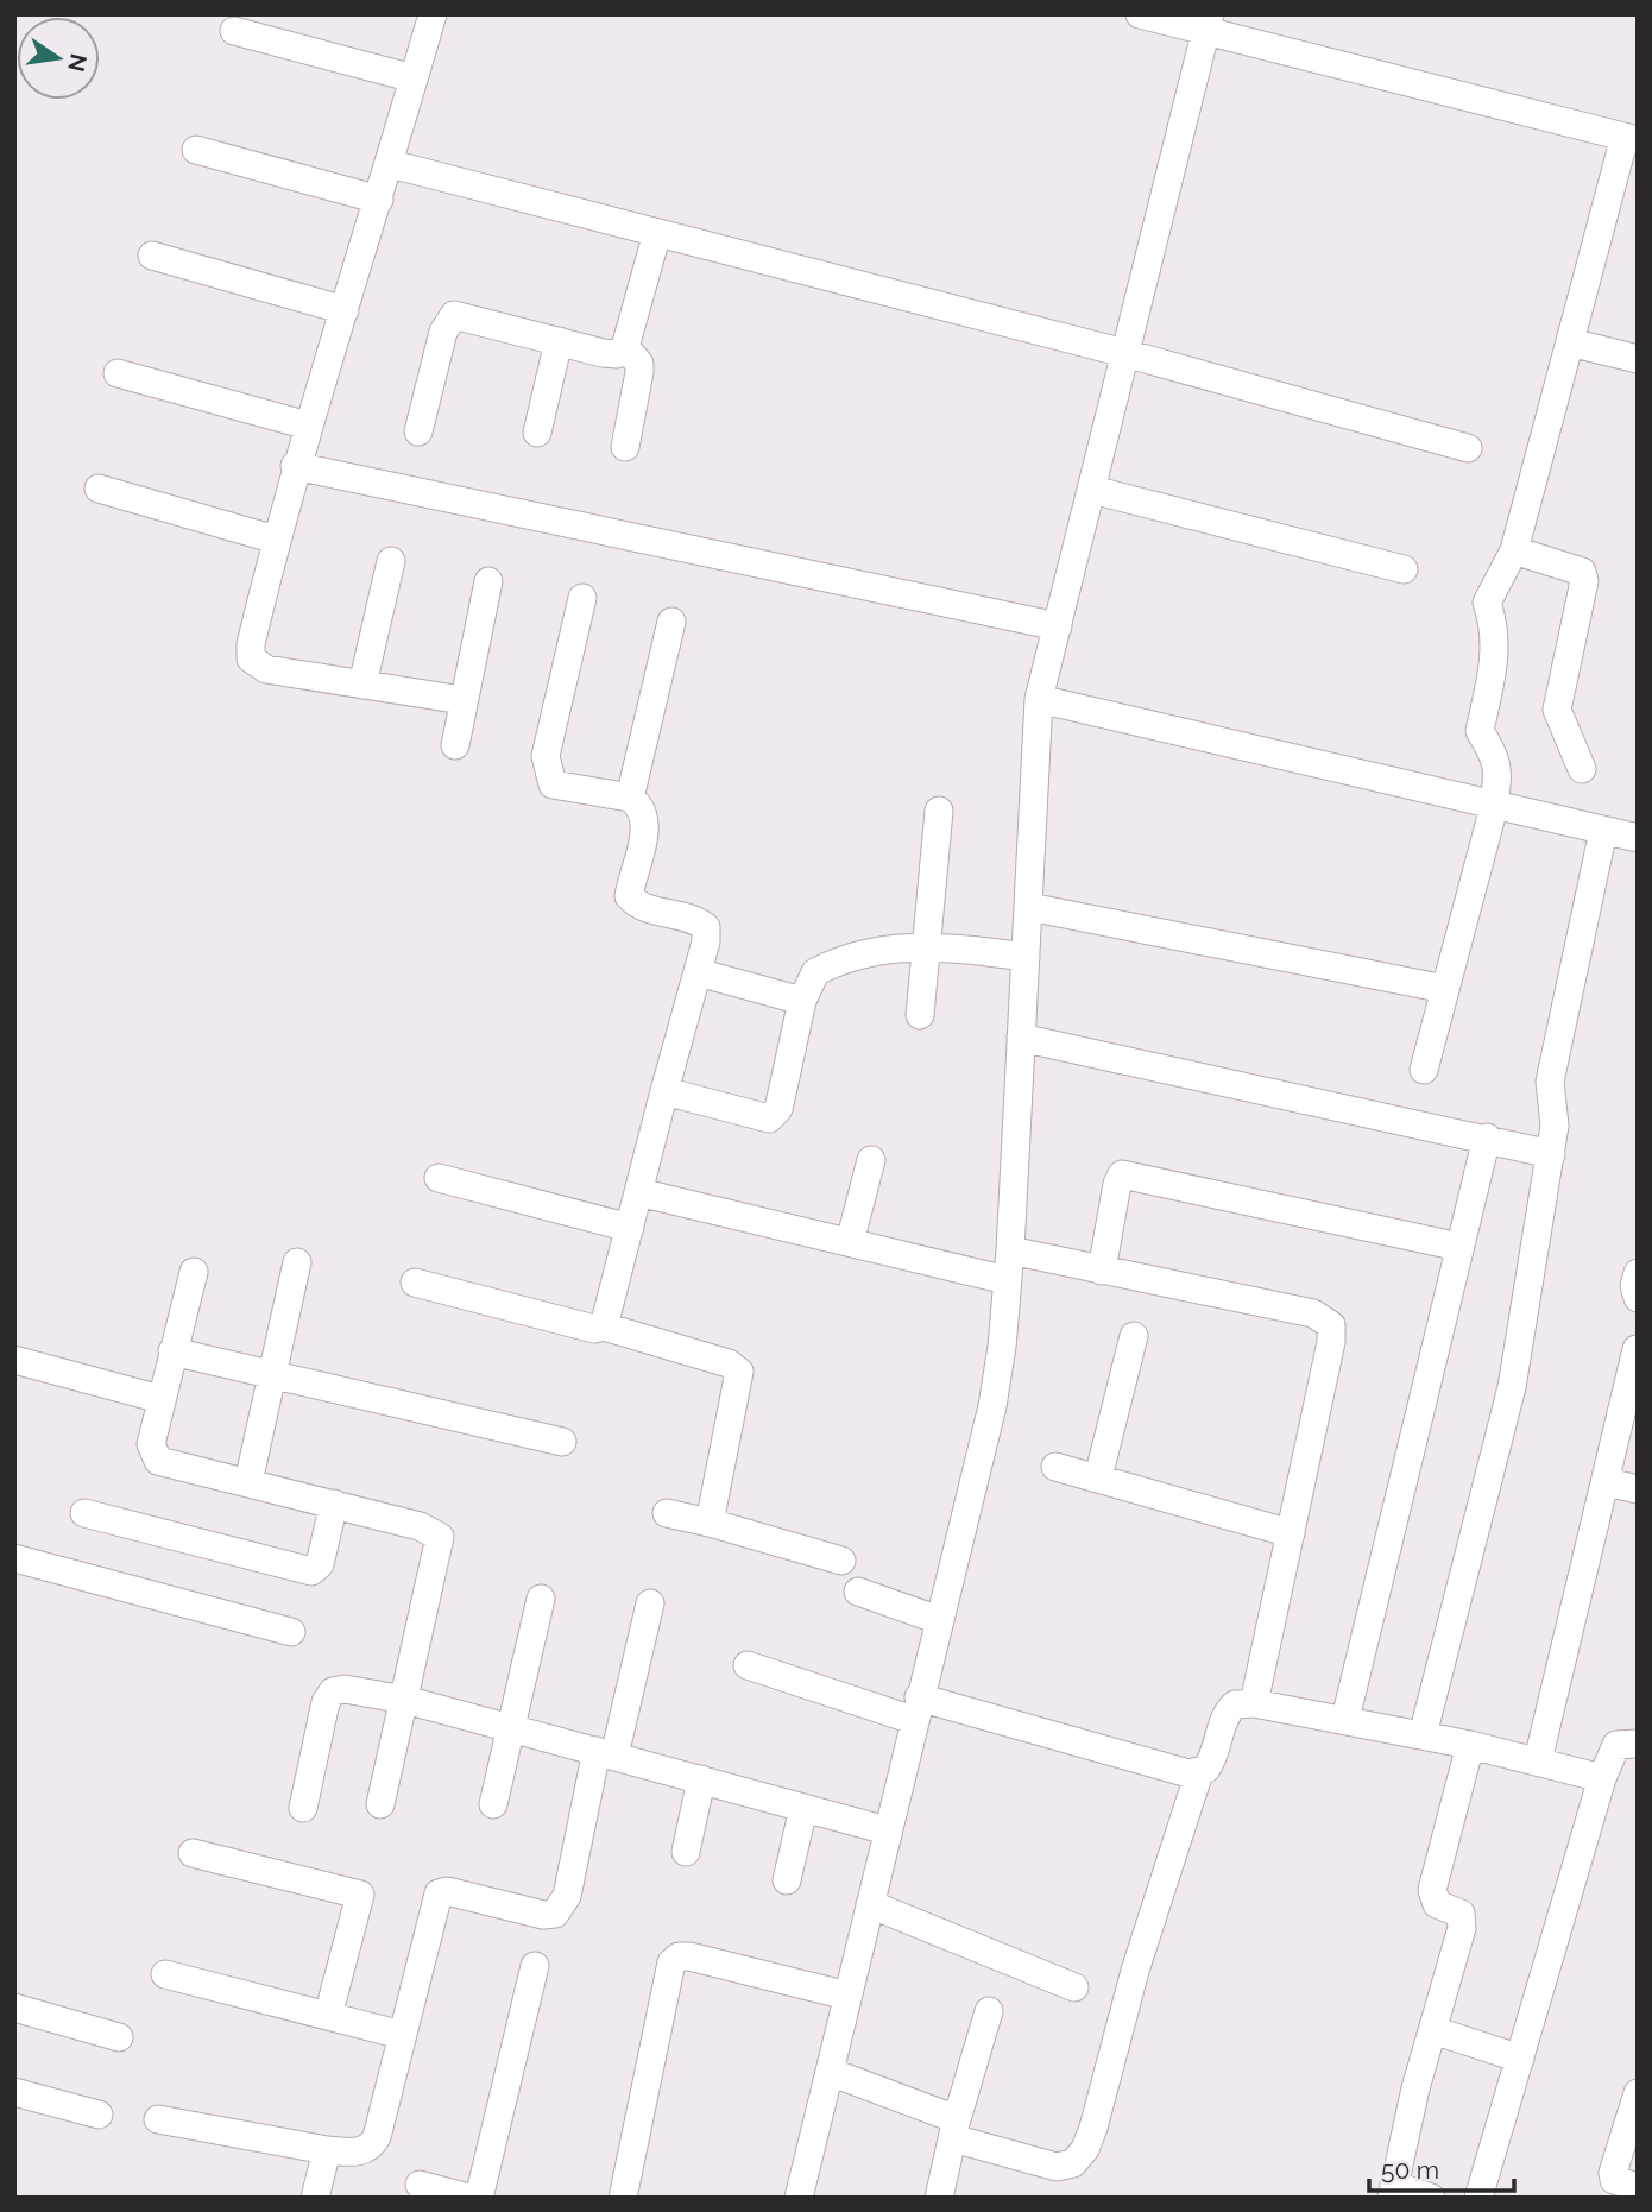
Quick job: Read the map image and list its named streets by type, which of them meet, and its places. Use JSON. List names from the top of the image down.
{
  "scale_bar": "50 m",
  "north": "right"
}
